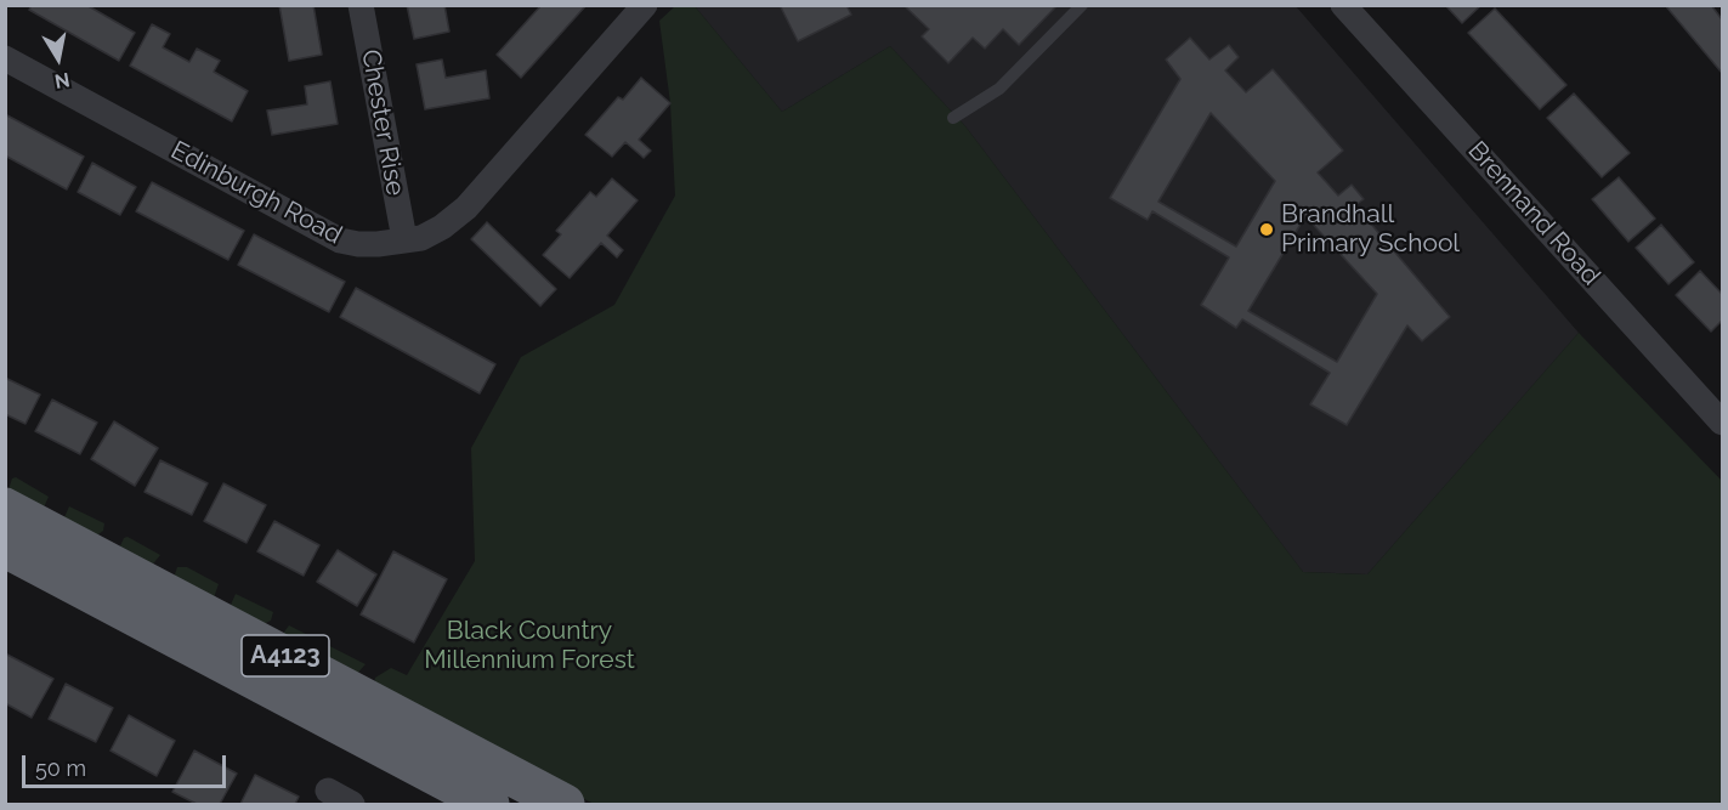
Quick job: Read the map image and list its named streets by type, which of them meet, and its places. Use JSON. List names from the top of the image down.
{
  "streets": {
    "highway": ["A4123"],
    "street": ["Chester Rise", "Edinburgh Road", "Brennand Road"]
  },
  "crossings": [
    ["Chester Rise", "Edinburgh Road"]
  ],
  "parks": ["Black Country Millennium Forest"],
  "places": ["Brandhall Primary School"],
  "scale_bar": "50 m",
  "north": "bottom"
}
